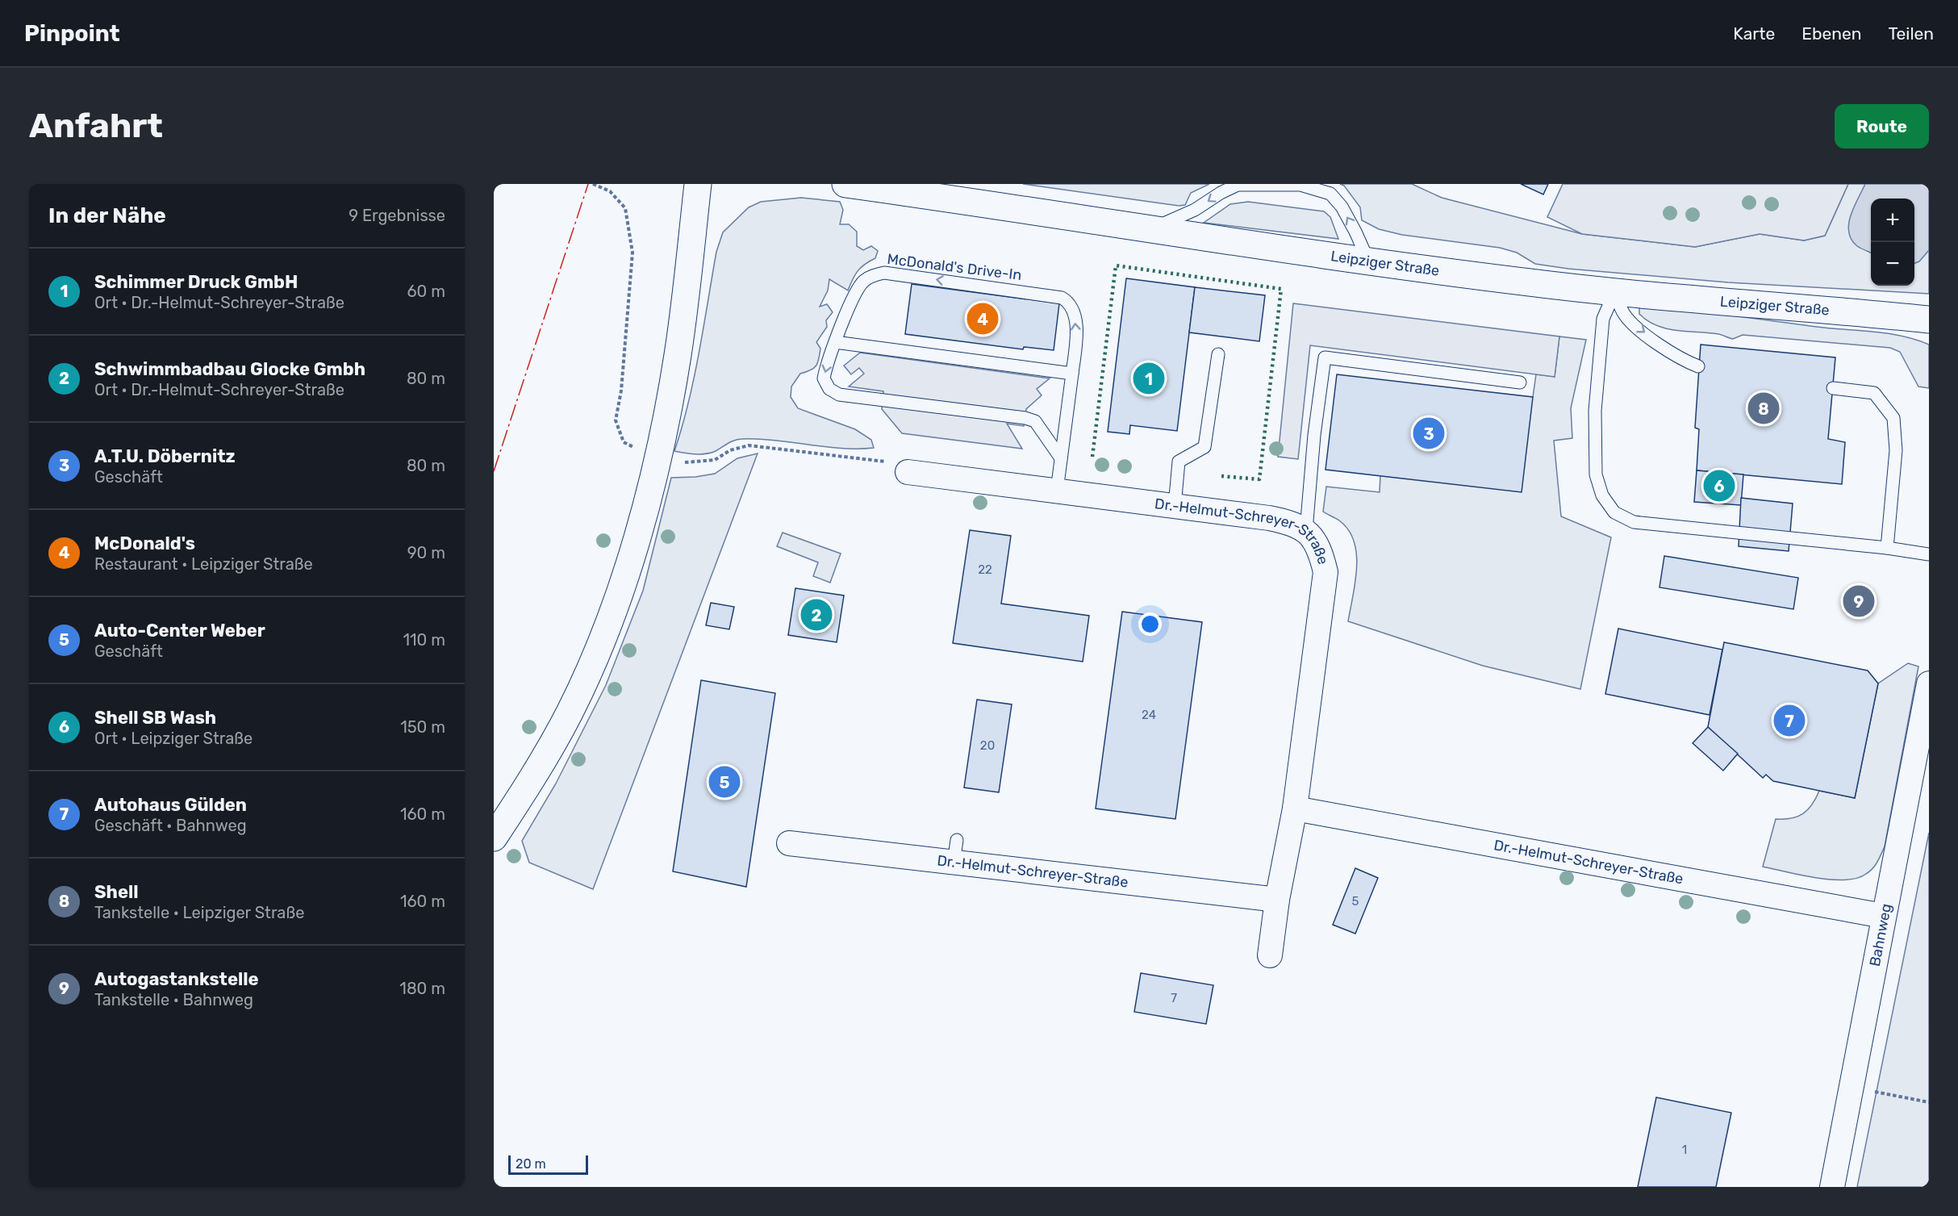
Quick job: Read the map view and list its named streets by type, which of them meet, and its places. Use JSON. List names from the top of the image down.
{
  "streets": {
    "street": ["Leipziger Straße", "Dr.-Helmut-Schreyer-Straße", "Bahnweg"],
    "lane": ["McDonald's Drive-In"]
  },
  "crossings": [
    ["Dr.-Helmut-Schreyer-Straße", "Bahnweg"]
  ],
  "house_numbers": [
    "22",
    "24",
    "20",
    "5",
    "7",
    "1"
  ],
  "scale_bar": "20 m",
  "page": {
    "header": "Pinpoint",
    "nav": ["Karte", "Ebenen", "Teilen"],
    "buttons": "Route",
    "title": "Anfahrt",
    "heading": ["In der Nähe", "9 Ergebnisse"],
    "map_buttons": ["+", "−"],
    "list": [
      {
        "mark": "1",
        "name": "Schimmer Druck GmbH",
        "note": "Ort · Dr.-Helmut-Schreyer-Straße",
        "value": "60 m"
      },
      {
        "mark": "2",
        "name": "Schwimmbadbau Glocke Gmbh",
        "note": "Ort · Dr.-Helmut-Schreyer-Straße",
        "value": "80 m"
      },
      {
        "mark": "3",
        "name": "A.T.U. Döbernitz",
        "note": "Geschäft",
        "value": "80 m"
      },
      {
        "mark": "4",
        "name": "McDonald's",
        "note": "Restaurant · Leipziger Straße",
        "value": "90 m"
      },
      {
        "mark": "5",
        "name": "Auto-Center Weber",
        "note": "Geschäft",
        "value": "110 m"
      },
      {
        "mark": "6",
        "name": "Shell SB Wash",
        "note": "Ort · Leipziger Straße",
        "value": "150 m"
      },
      {
        "mark": "7",
        "name": "Autohaus Gülden",
        "note": "Geschäft · Bahnweg",
        "value": "160 m"
      },
      {
        "mark": "8",
        "name": "Shell",
        "note": "Tankstelle · Leipziger Straße",
        "value": "160 m"
      },
      {
        "mark": "9",
        "name": "Autogastankstelle",
        "note": "Tankstelle · Bahnweg",
        "value": "180 m"
      }
    ],
    "pins": [
      "4",
      "1",
      "8",
      "3",
      "6",
      "9",
      "2",
      "7",
      "5"
    ],
    "scale": "20 m"
  }
}
